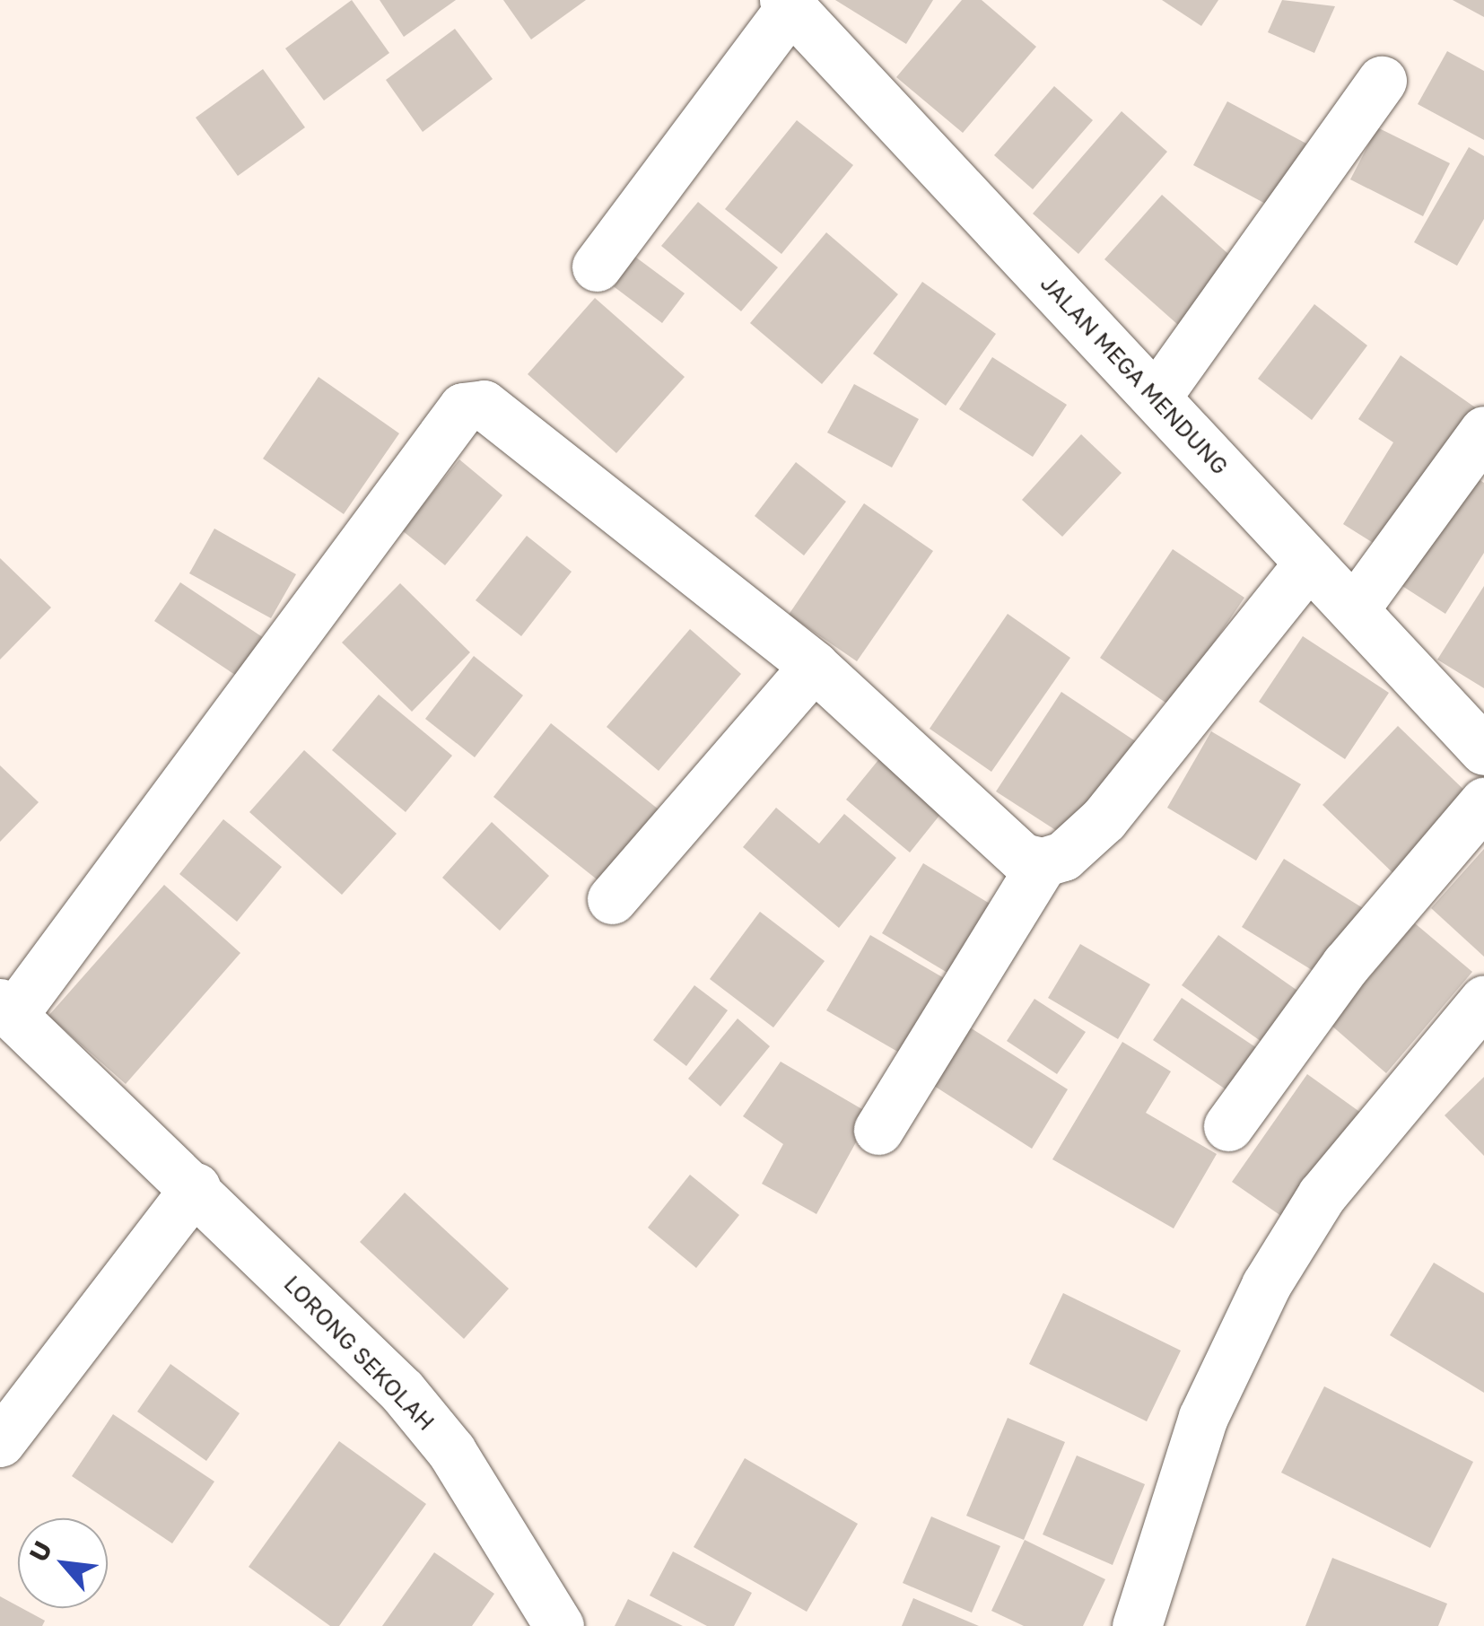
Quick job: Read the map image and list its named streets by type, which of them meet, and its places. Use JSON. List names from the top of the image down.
{
  "streets": {
    "street": ["JALAN MEGA MENDUNG", "LORONG SEKOLAH"]
  },
  "north": "top left"
}
